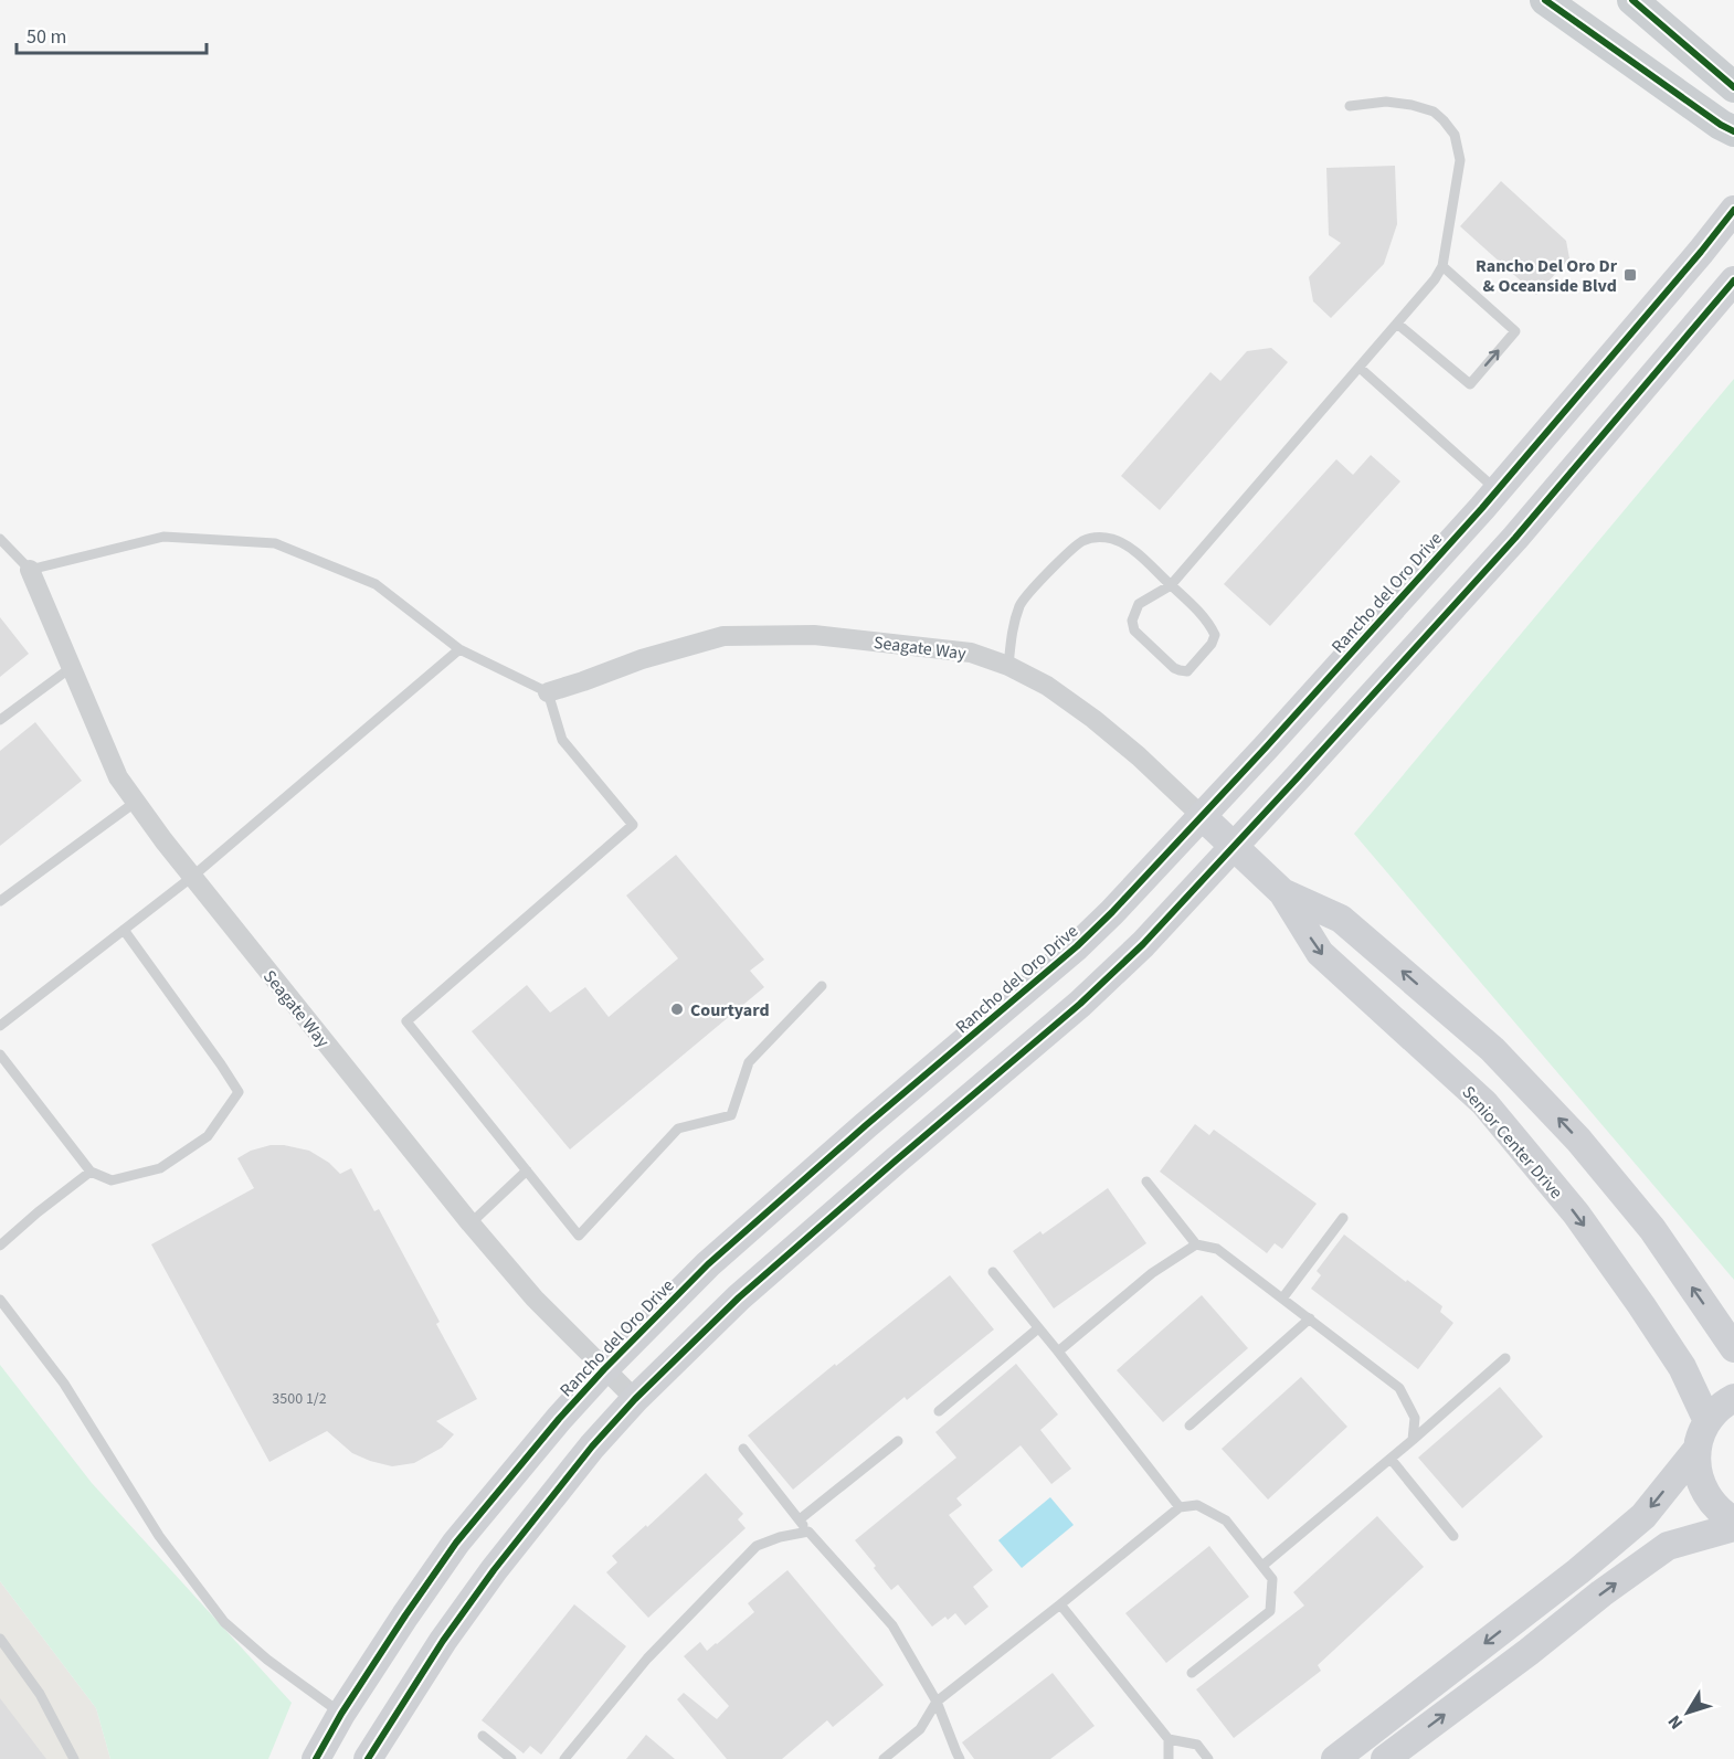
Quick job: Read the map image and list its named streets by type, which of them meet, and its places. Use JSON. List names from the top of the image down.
{
  "streets": {
    "main road": ["Rancho del Oro Drive", "Seagate Way", "Senior Center Drive"]
  },
  "crossings": [
    ["Rancho del Oro Drive", "Seagate Way"],
    ["Seagate Way", "Senior Center Drive"]
  ],
  "places": {
    "transit": ["Rancho Del Oro Dr & Oceanside Blvd"],
    "other": ["Courtyard"]
  },
  "house_numbers": ["3500 1/2"],
  "scale_bar": "50 m",
  "north": "bottom left"
}
